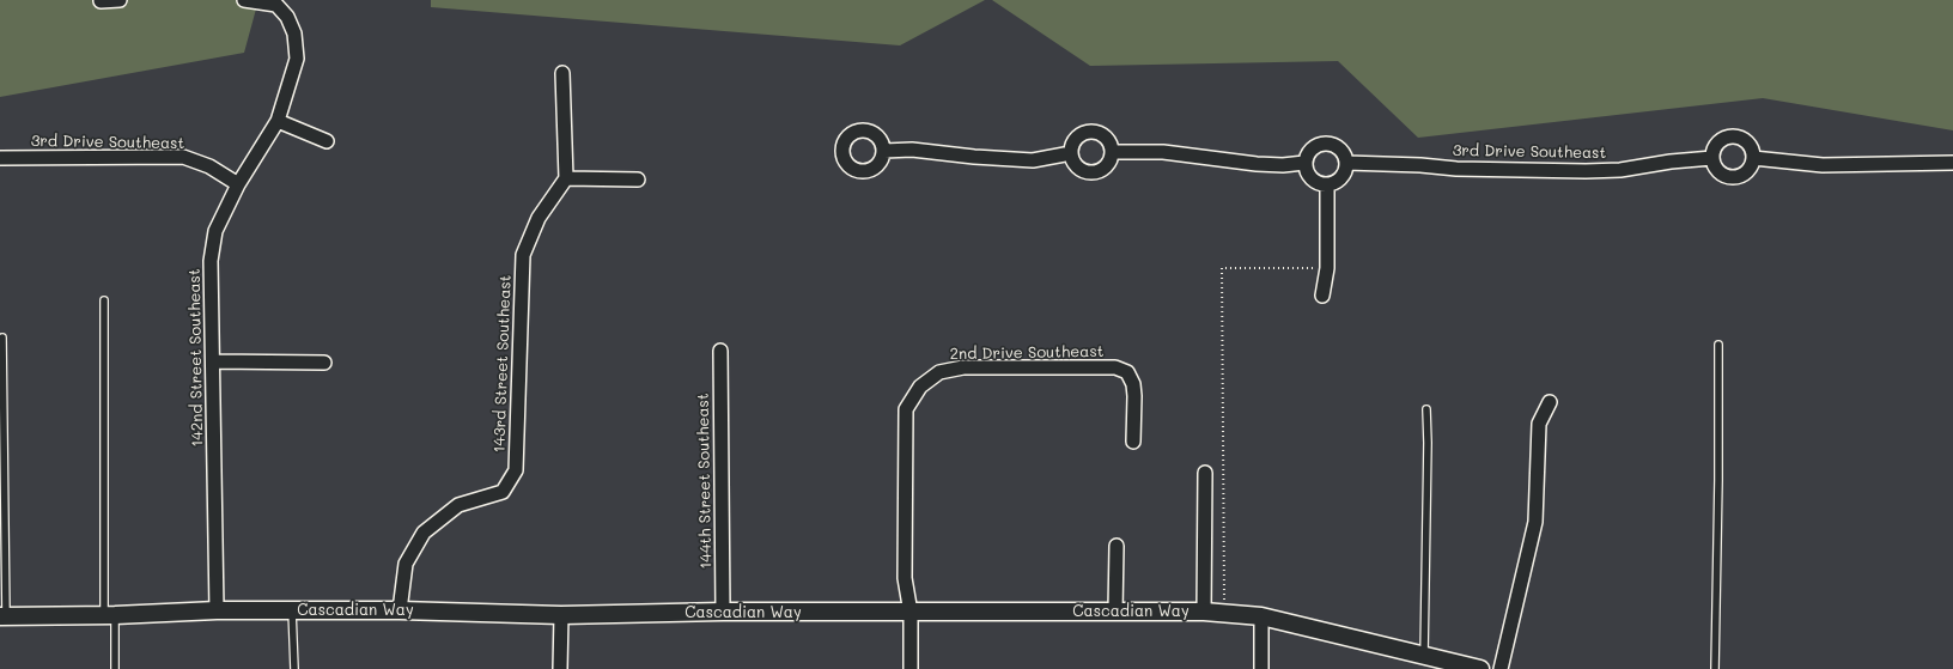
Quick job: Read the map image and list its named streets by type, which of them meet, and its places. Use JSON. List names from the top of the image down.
{
  "streets": {
    "street": [
      "3rd Drive Southeast",
      "2nd Drive Southeast",
      "142nd Street Southeast",
      "143rd Street Southeast",
      "144th Street Southeast",
      "Cascadian Way"
    ]
  },
  "crossings": [
    ["3rd Drive Southeast", "142nd Street Southeast"],
    ["2nd Drive Southeast", "Cascadian Way"],
    ["142nd Street Southeast", "Cascadian Way"],
    ["143rd Street Southeast", "Cascadian Way"],
    ["144th Street Southeast", "Cascadian Way"]
  ]
}
